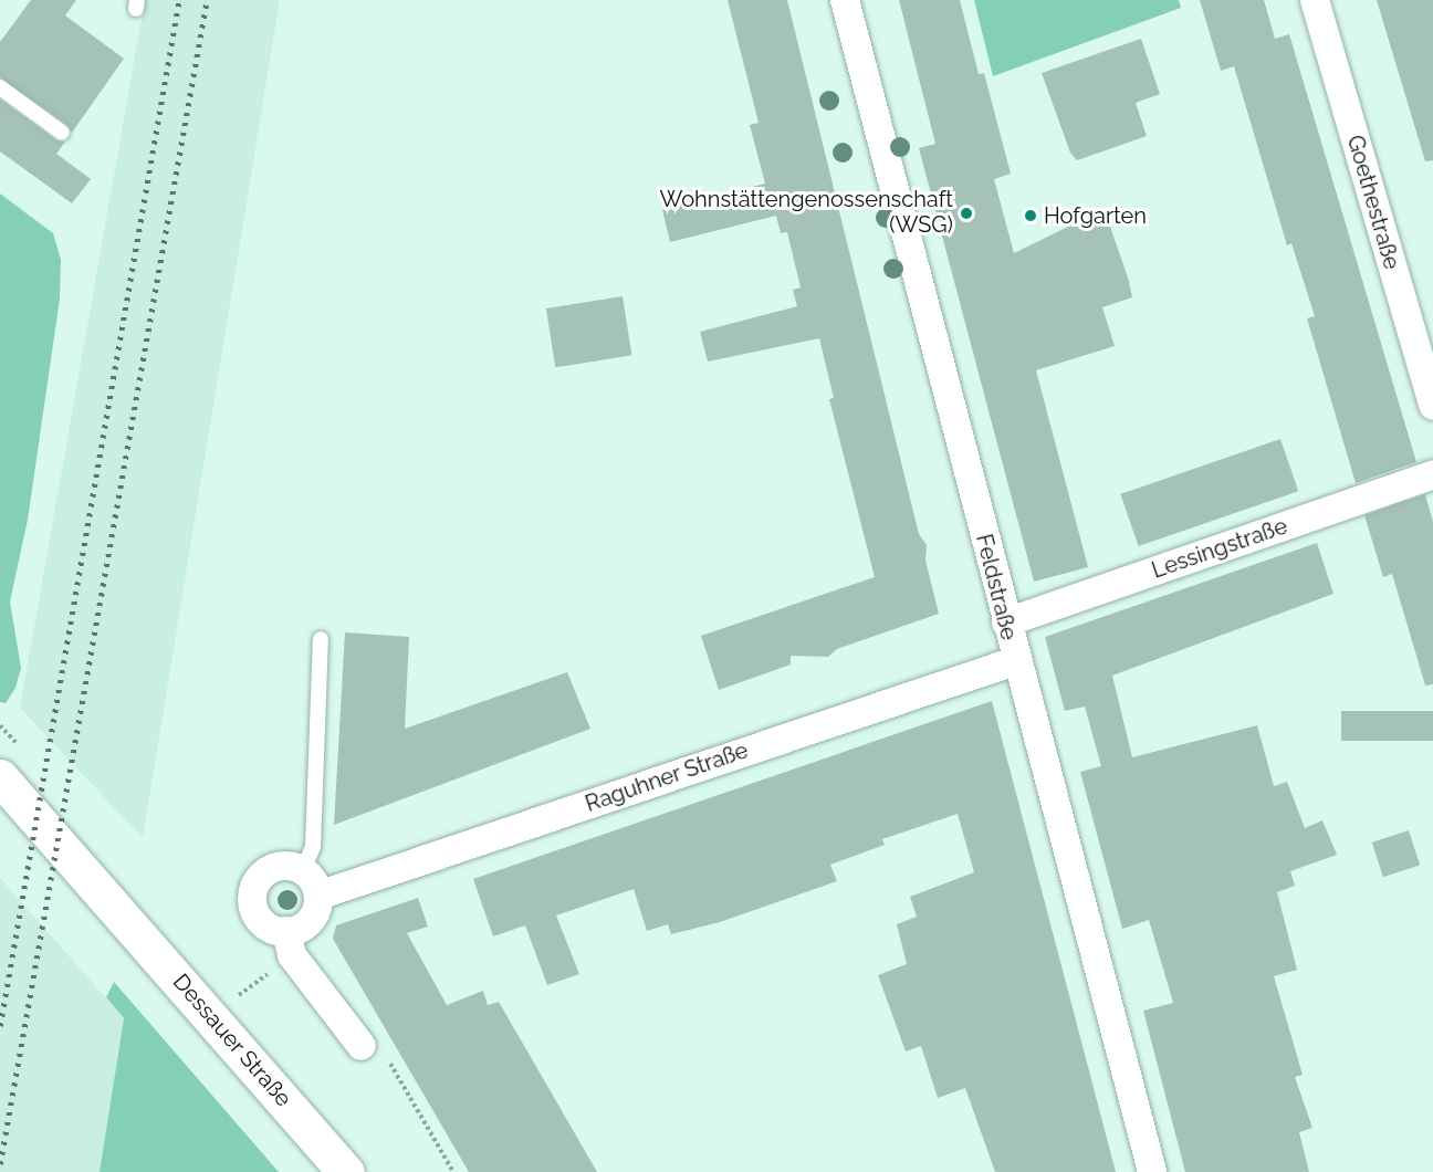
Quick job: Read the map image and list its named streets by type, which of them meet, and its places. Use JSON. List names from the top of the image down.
{
  "streets": {
    "street": [
      "Goethestraße",
      "Lessingstraße",
      "Feldstraße",
      "Raguhner Straße",
      "Dessauer Straße"
    ]
  },
  "crossings": [
    ["Lessingstraße", "Feldstraße"],
    ["Feldstraße", "Raguhner Straße"]
  ],
  "places": ["Wohnstättengenossenschaft (WSG)", "Hofgarten"]
}
